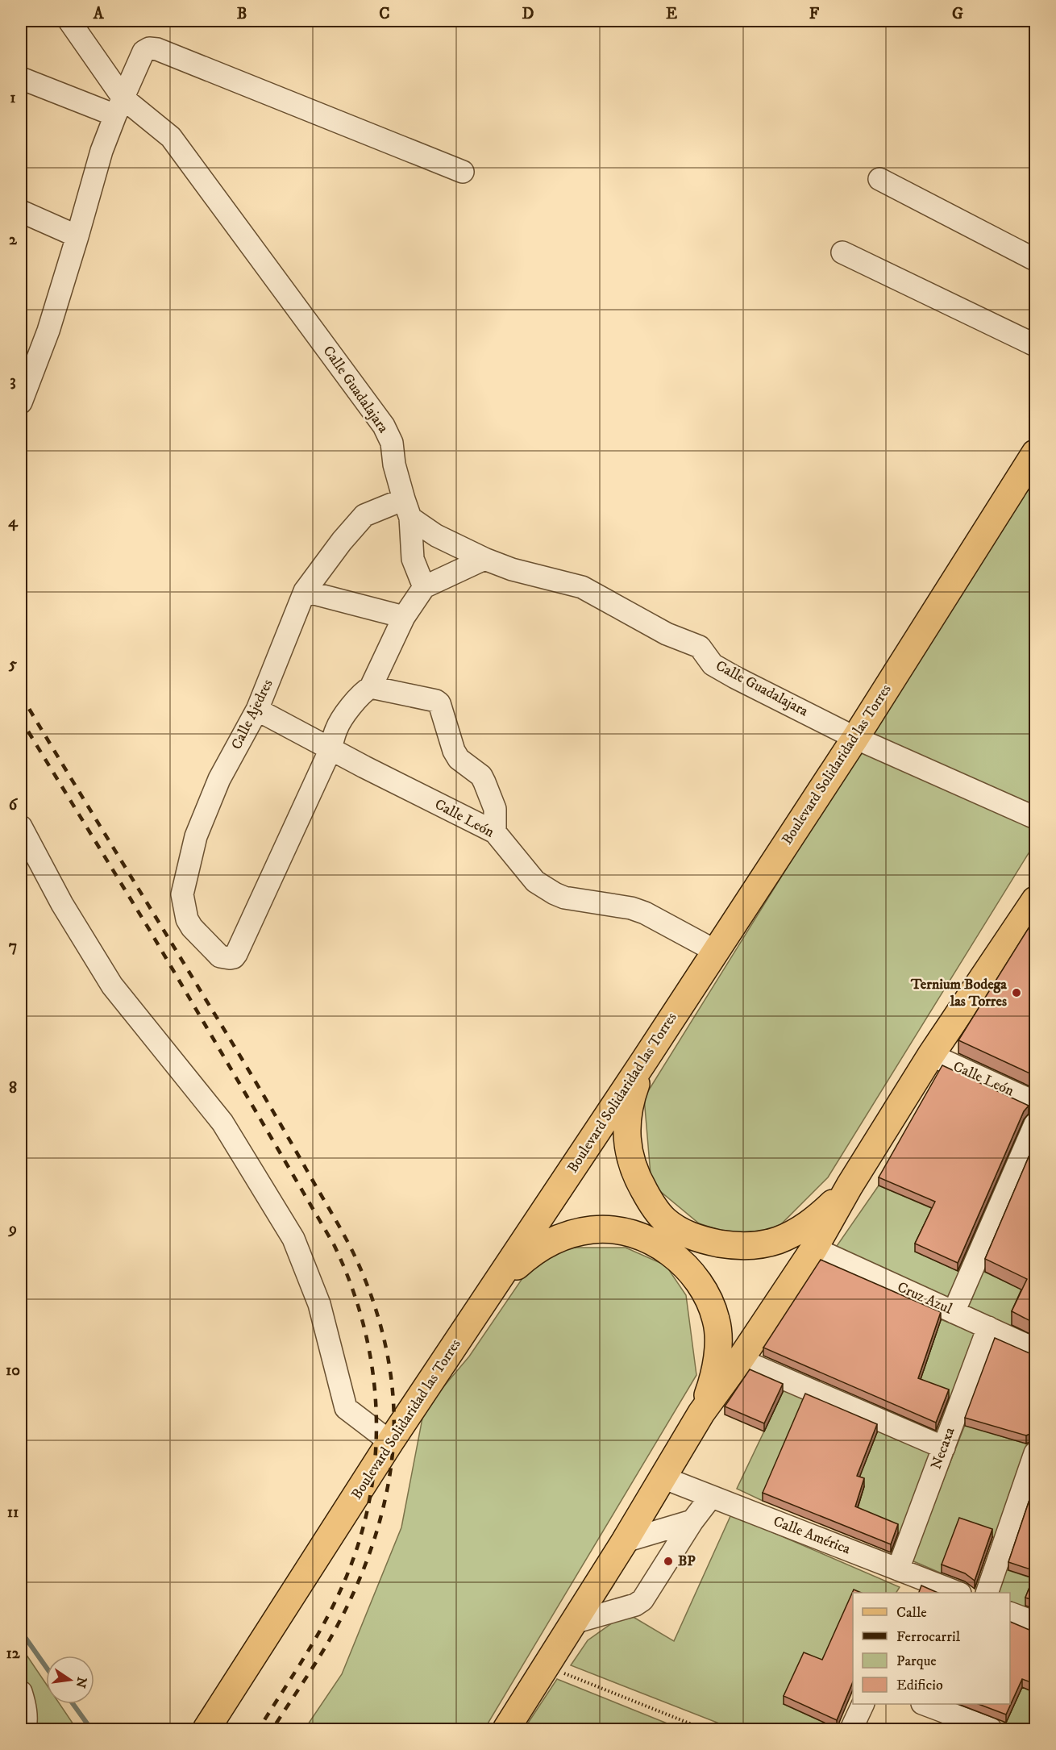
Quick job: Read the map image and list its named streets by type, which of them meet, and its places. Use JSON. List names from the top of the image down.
{
  "streets": {
    "main road": ["Boulevard Solidaridad las Torres"],
    "street": [
      "Calle Guadalajara",
      "Calle Ajedres",
      "Calle León",
      "Cruz Azul",
      "Necaxa",
      "Calle América"
    ]
  },
  "crossings": [
    ["Calle Guadalajara", "Calle Ajedres"],
    ["Calle Guadalajara", "Boulevard Solidaridad las Torres"],
    ["Calle Ajedres", "Calle León"],
    ["Boulevard Solidaridad las Torres", "Calle León"],
    ["Cruz Azul", "Necaxa"],
    ["Necaxa", "Calle América"]
  ],
  "places": ["Ternium Bodega las Torres", "BP"],
  "legend": [
    "Calle",
    "Ferrocarril",
    "Parque",
    "Edificio"
  ],
  "north": "right",
  "grid": {
    "columns": [
      "A",
      "B",
      "C",
      "D",
      "E",
      "F",
      "G"
    ],
    "rows": [
      "1",
      "2",
      "3",
      "4",
      "5",
      "6",
      "7",
      "8",
      "9",
      "10",
      "11",
      "12"
    ]
  }
}
